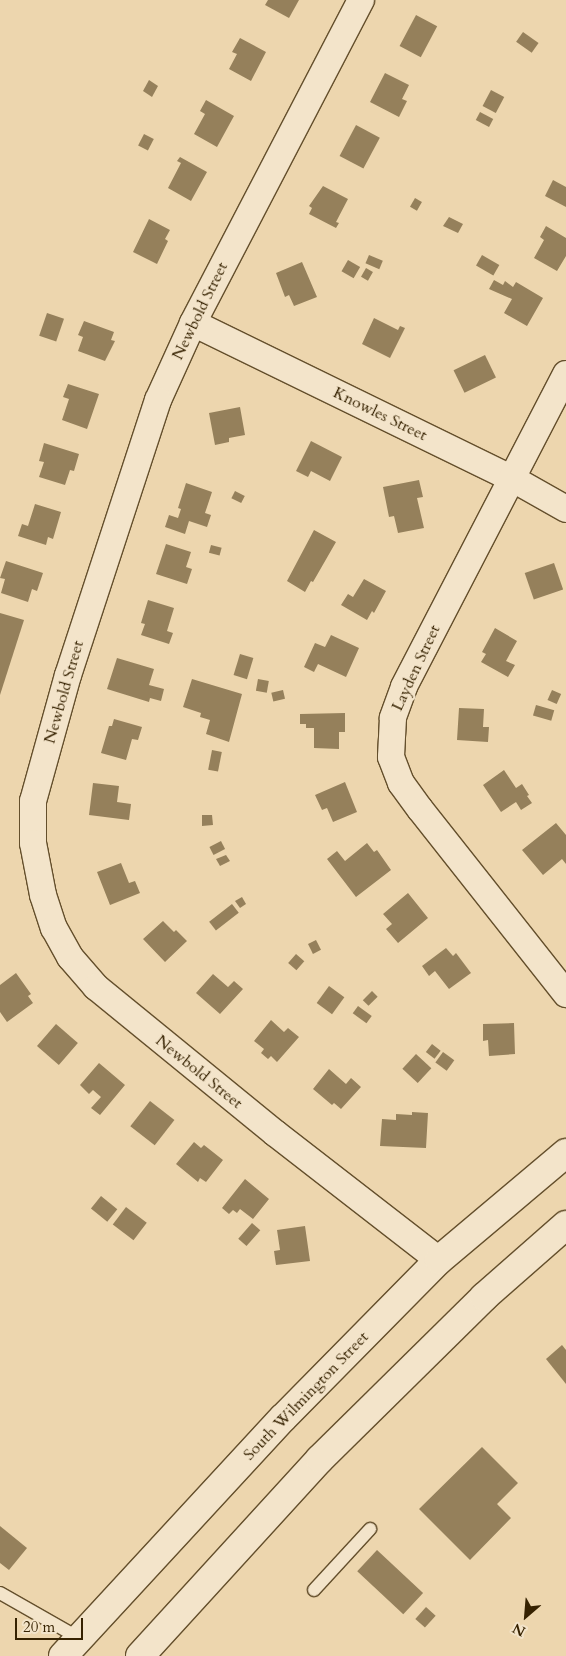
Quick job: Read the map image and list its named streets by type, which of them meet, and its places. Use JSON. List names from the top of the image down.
{
  "streets": {
    "main road": ["South Wilmington Street"],
    "street": ["Newbold Street", "Knowles Street", "Layden Street"]
  },
  "crossings": [
    ["Newbold Street", "Knowles Street"],
    ["Newbold Street", "South Wilmington Street"],
    ["Knowles Street", "Layden Street"]
  ],
  "scale_bar": "20 m",
  "north": "bottom left"
}
